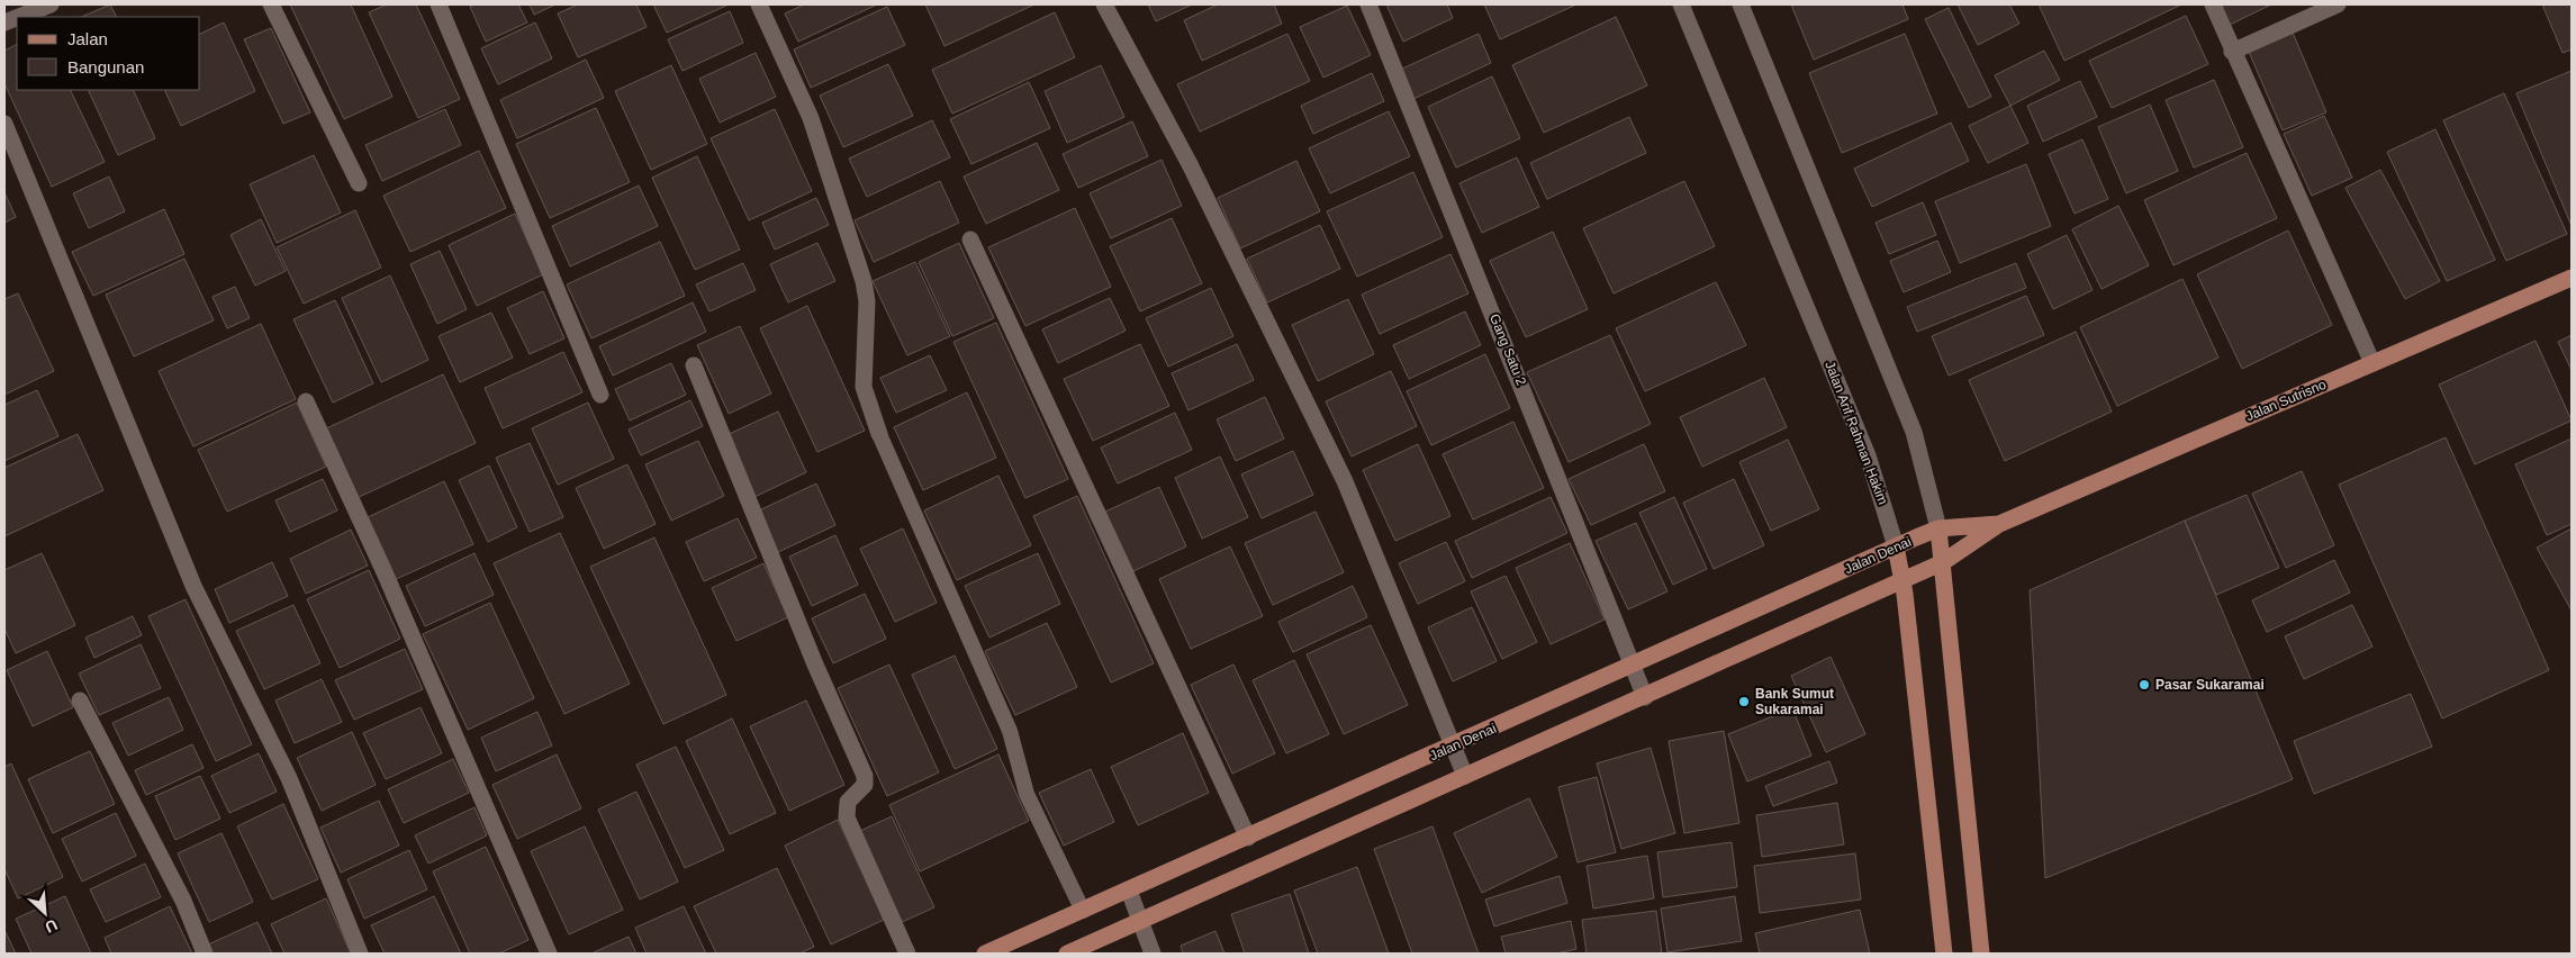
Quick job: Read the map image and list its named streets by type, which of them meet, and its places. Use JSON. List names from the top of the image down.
{
  "streets": {
    "main road": ["Jalan Sutrisno", "Jalan Arif Rahman Hakim", "Jalan Denai"],
    "street": ["Gang Satu 2"]
  },
  "crossings": [
    ["Gang Satu 2", "Jalan Denai"],
    ["Jalan Sutrisno", "Jalan Denai"],
    ["Jalan Arif Rahman Hakim", "Jalan Denai"]
  ],
  "places": ["Pasar Sukaramai", "Bank Sumut Sukaramai"],
  "legend": ["Jalan", "Bangunan"],
  "north": "bottom right"
}
